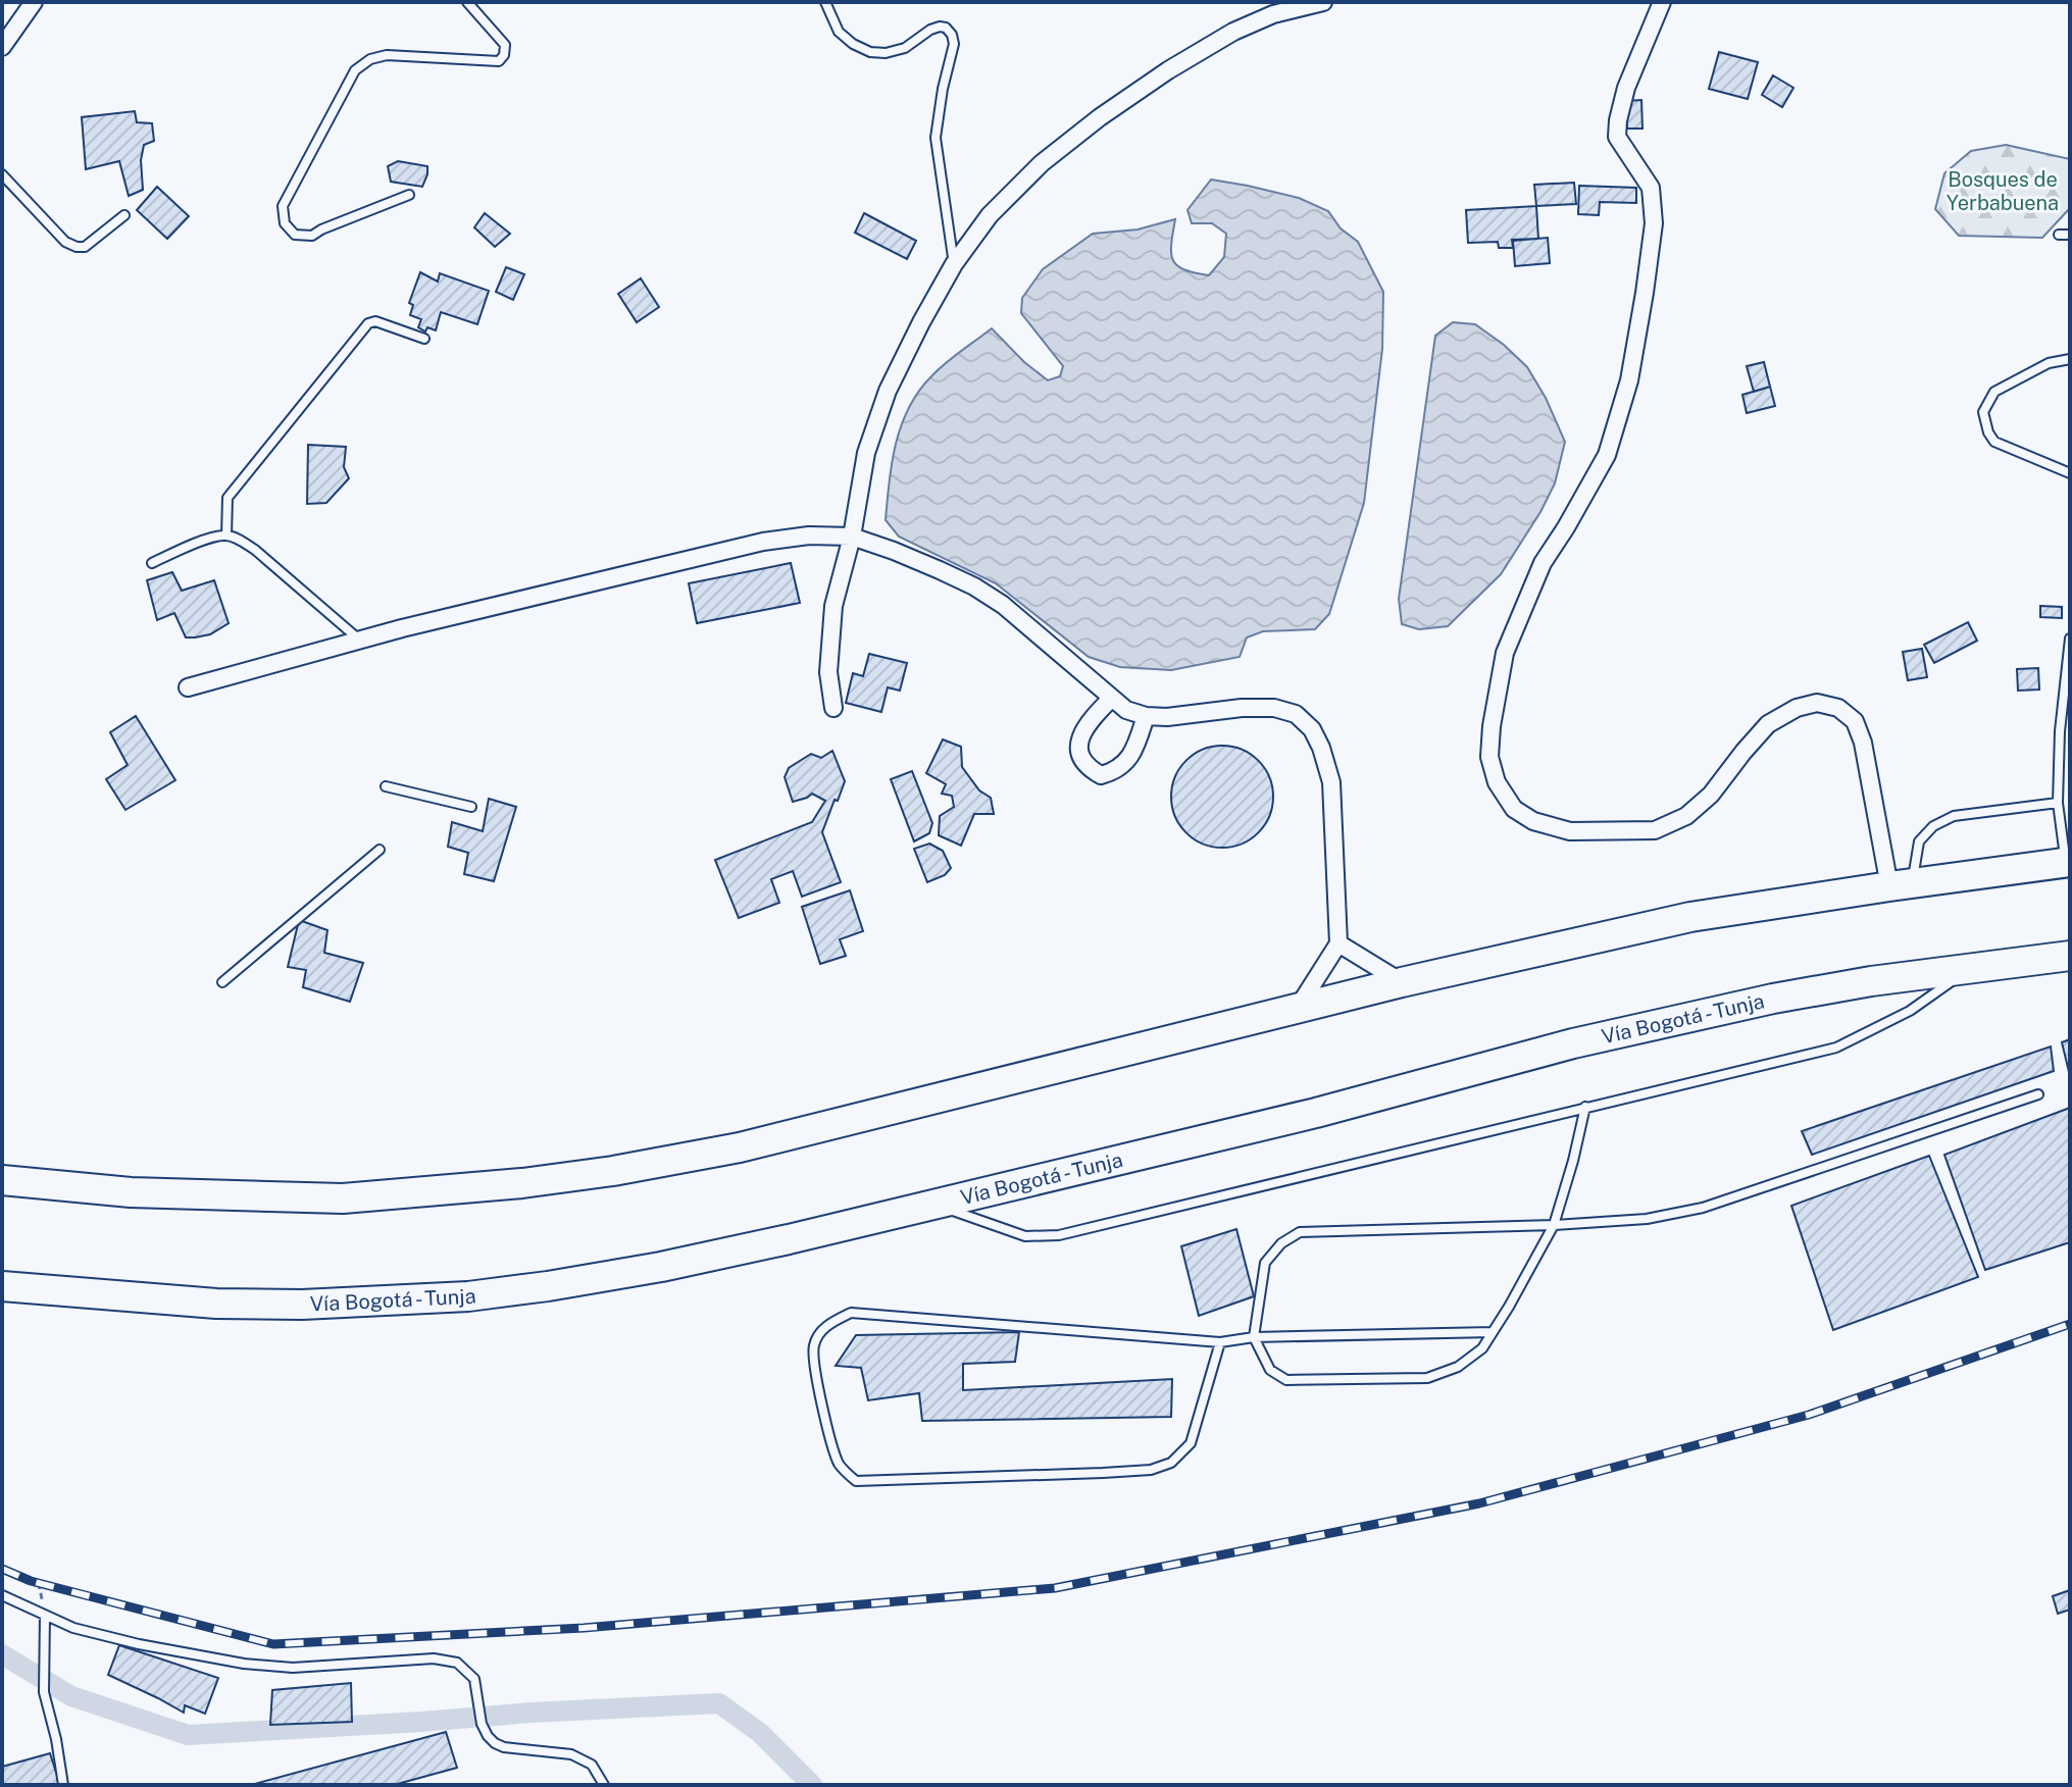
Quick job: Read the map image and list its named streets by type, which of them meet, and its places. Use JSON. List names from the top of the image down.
{
  "streets": {
    "highway": ["Vía Bogotá - Tunja"]
  },
  "parks": ["Bosques de Yerbabuena"]
}
